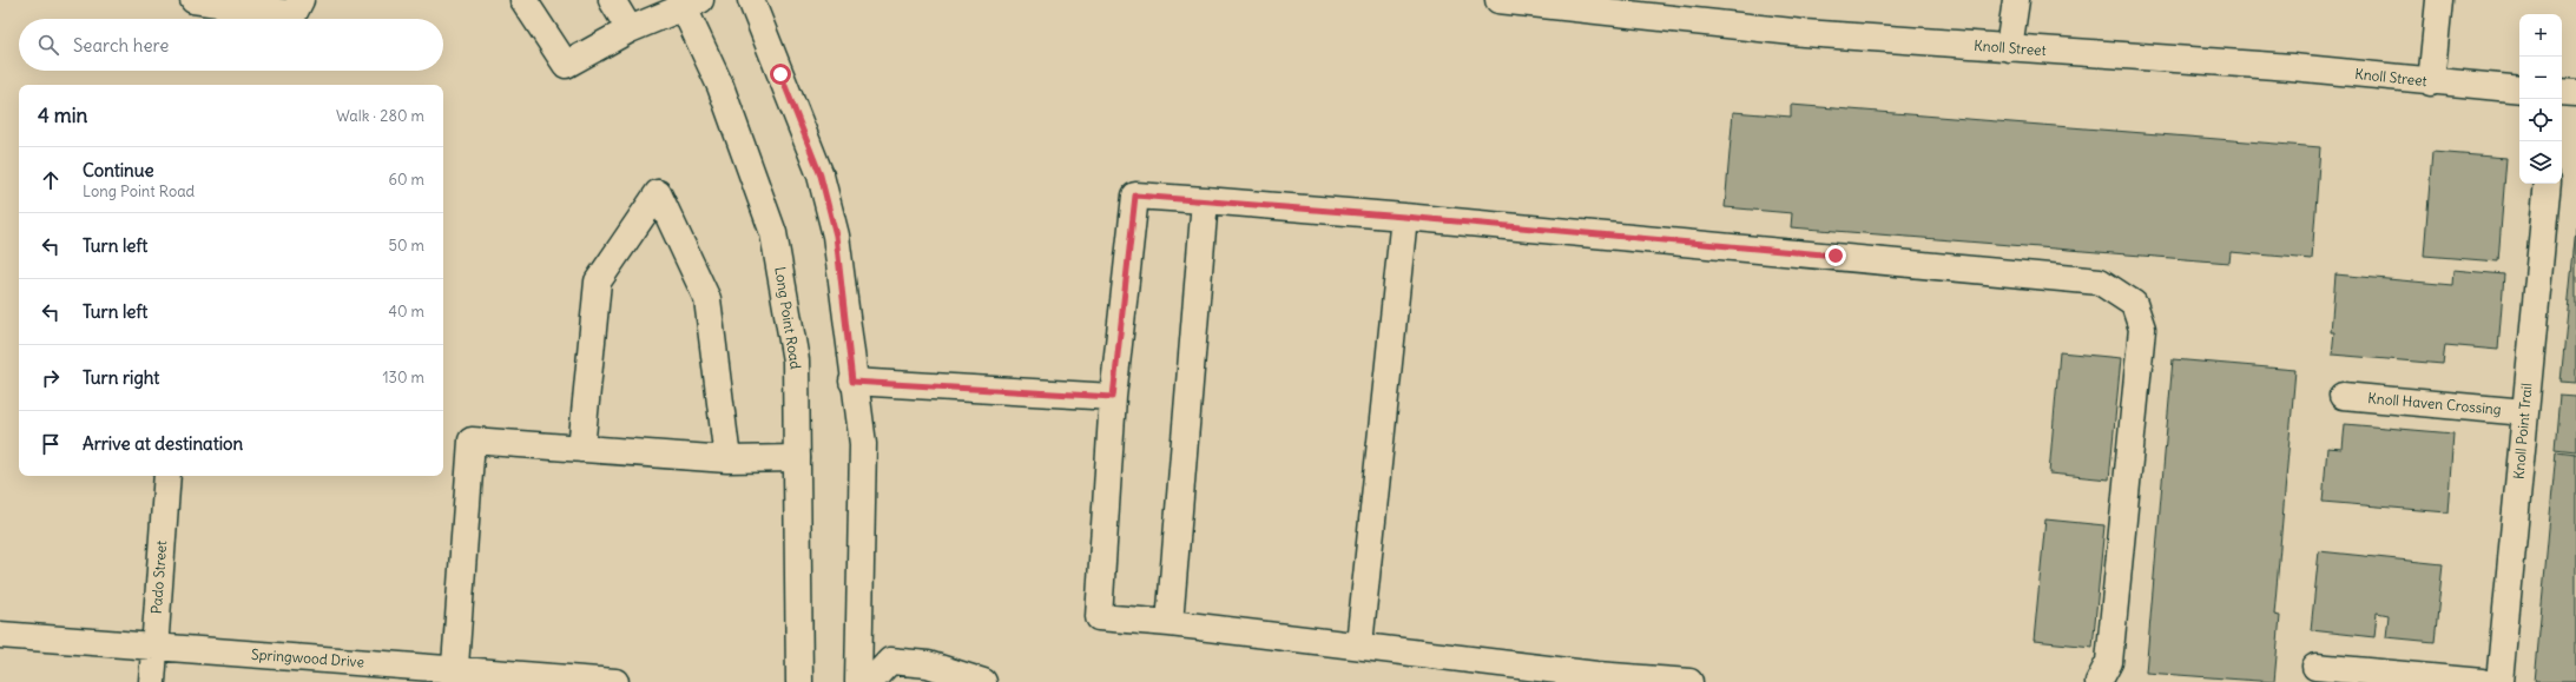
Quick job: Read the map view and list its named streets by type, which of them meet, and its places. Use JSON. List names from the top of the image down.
{
  "streets": {
    "street": [
      "Knoll Street",
      "Long Point Road",
      "Knoll Haven Crossing",
      "Knoll Point Trail",
      "Pado Street",
      "Springwood Drive"
    ]
  },
  "crossings": [
    ["Knoll Haven Crossing", "Knoll Point Trail"],
    ["Pado Street", "Springwood Drive"]
  ],
  "page": {
    "map_buttons": ["+", "−"],
    "search": "Search here",
    "heading": ["4 min", "Walk · 280 m"],
    "list": [
      ["Continue", "Long Point Road", "60 m"],
      ["Turn left", "50 m"],
      ["Turn left", "40 m"],
      ["Turn right", "130 m"],
      "Arrive at destination"
    ]
  }
}
